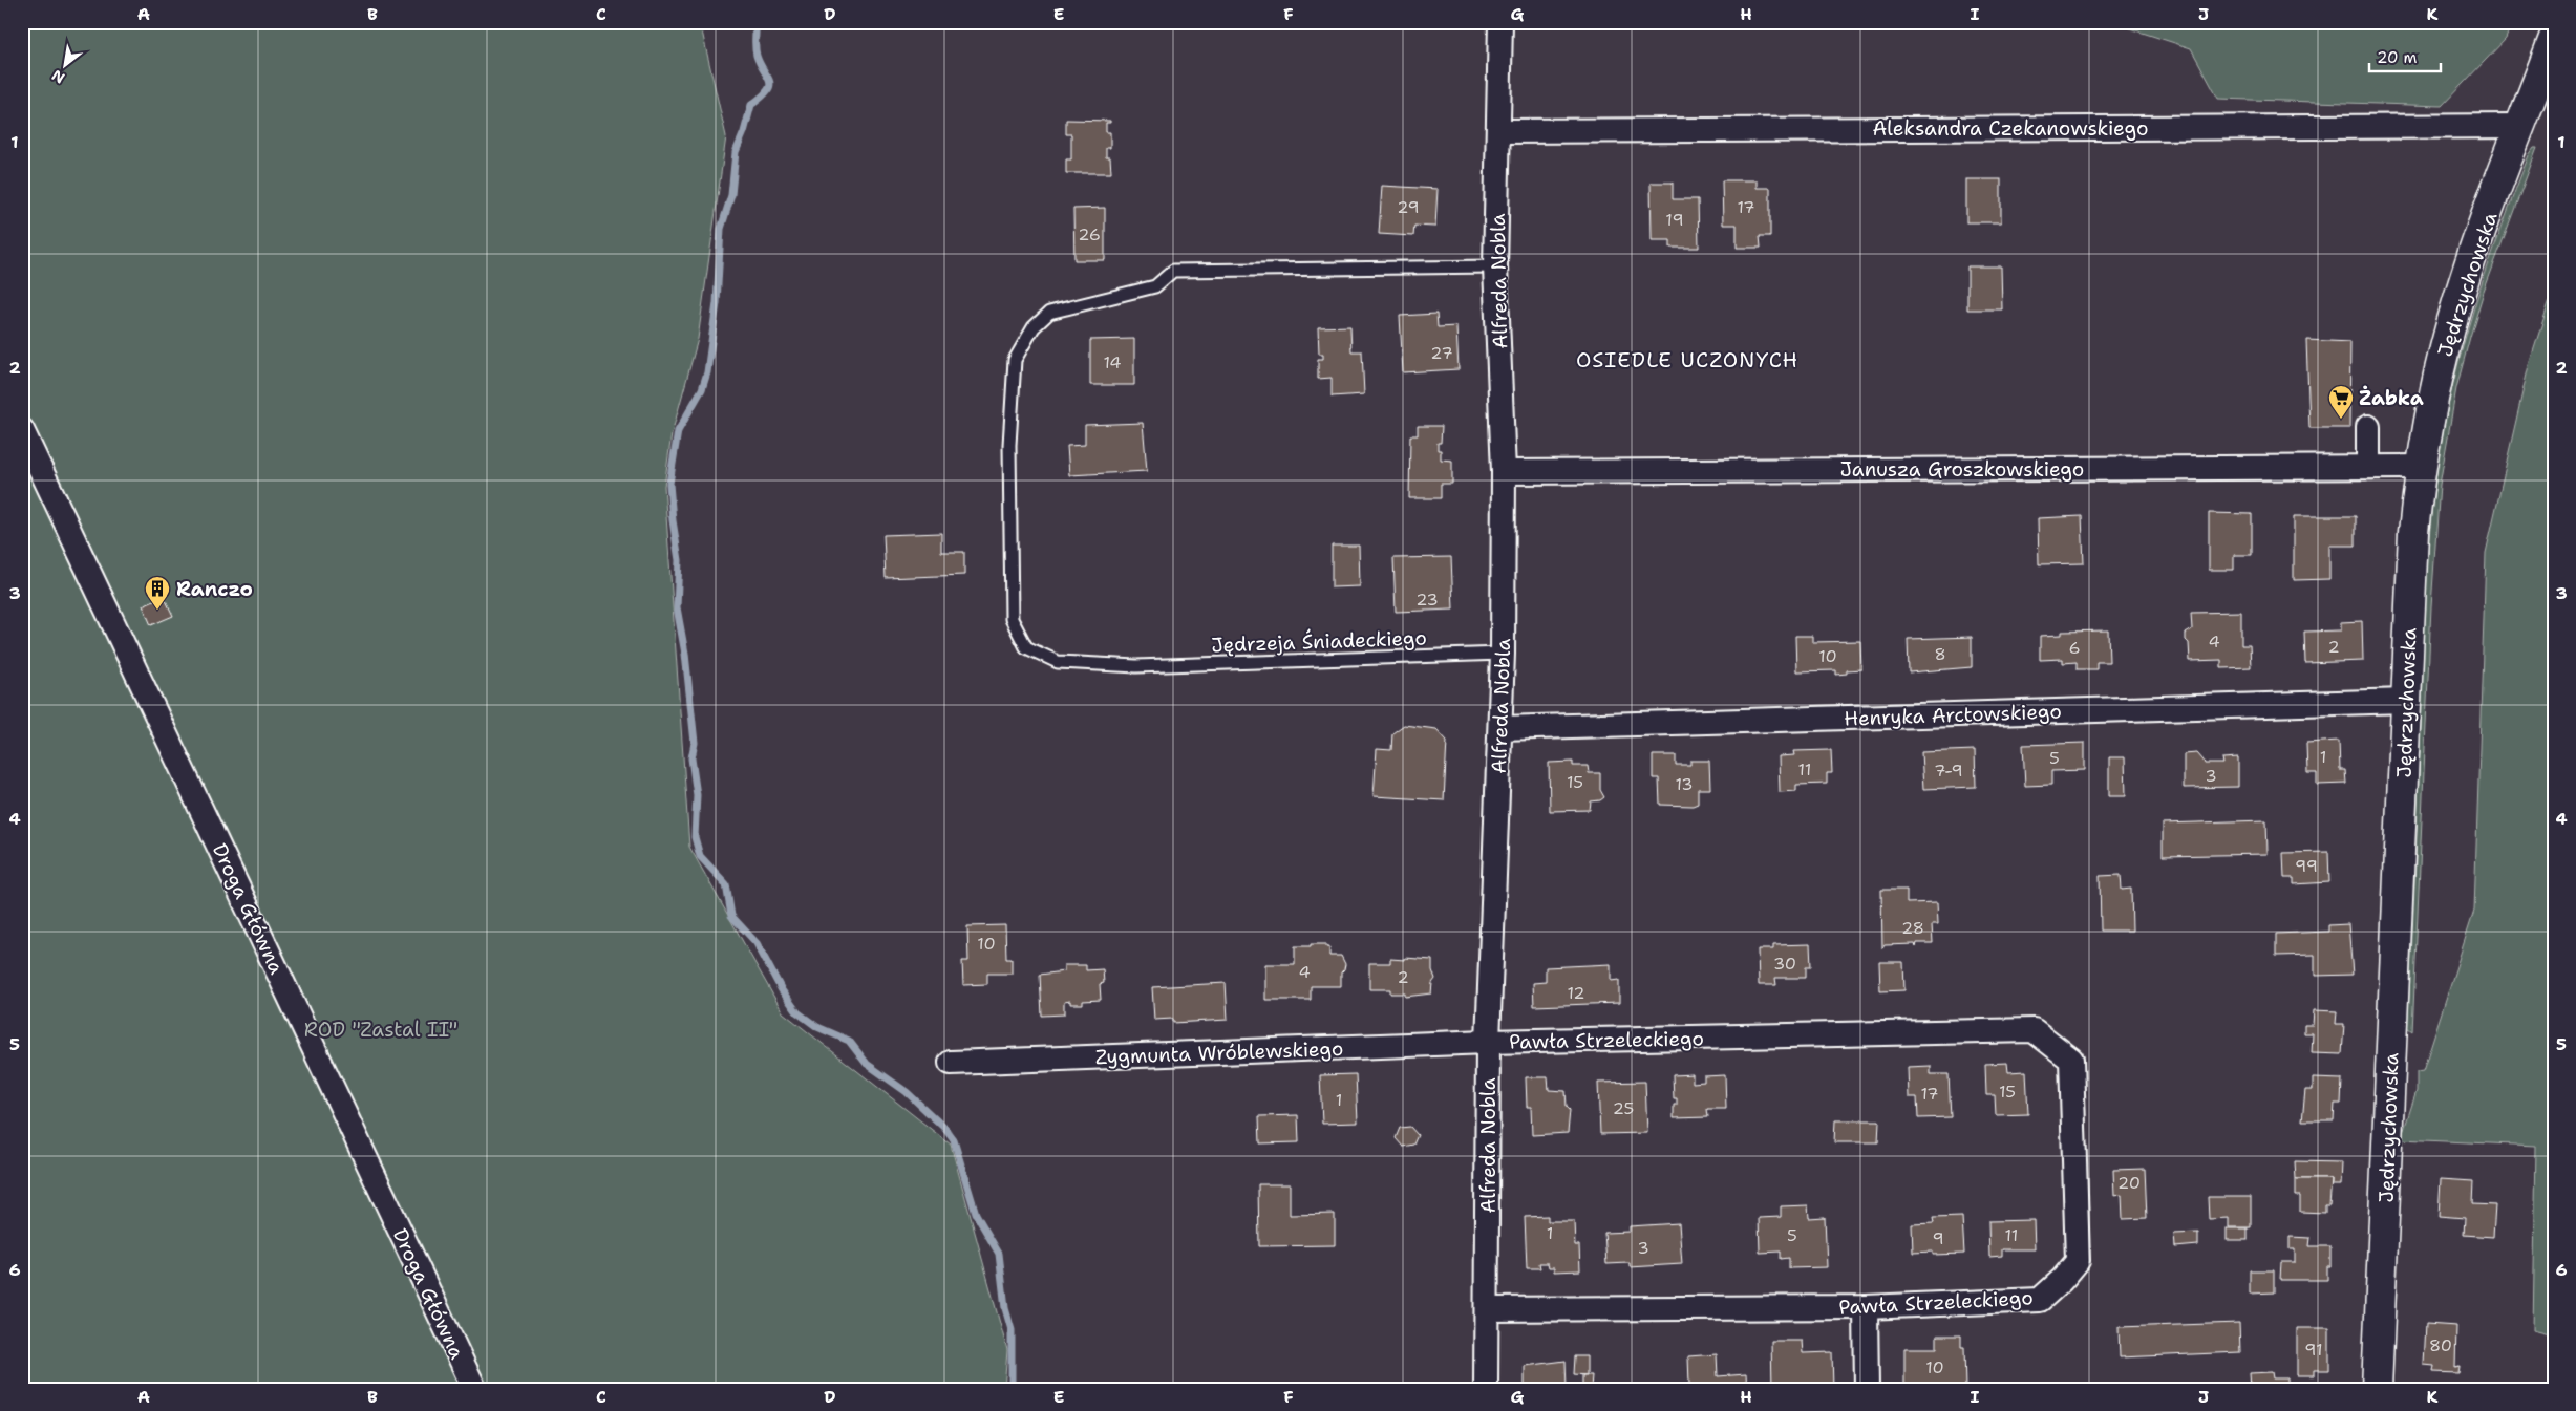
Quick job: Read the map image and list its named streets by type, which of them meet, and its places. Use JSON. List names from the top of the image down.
{
  "streets": {
    "main road": ["Jędrzychowska"],
    "street": [
      "Aleksandra Czekanowskiego",
      "Alfreda Nobla",
      "Janusza Groszkowskiego",
      "Henryka Arctowskiego",
      "Droga Główna",
      "Pawła Strzeleckiego",
      "Zygmunta Wróblewskiego"
    ],
    "lane": ["Jędrzeja Śniadeckiego"]
  },
  "crossings": [
    ["Aleksandra Czekanowskiego", "Alfreda Nobla"],
    ["Aleksandra Czekanowskiego", "Jędrzychowska"],
    ["Alfreda Nobla", "Janusza Groszkowskiego"],
    ["Alfreda Nobla", "Jędrzeja Śniadeckiego"],
    ["Alfreda Nobla", "Henryka Arctowskiego"],
    ["Alfreda Nobla", "Pawła Strzeleckiego"],
    ["Alfreda Nobla", "Zygmunta Wróblewskiego"],
    ["Jędrzychowska", "Janusza Groszkowskiego"],
    ["Jędrzychowska", "Henryka Arctowskiego"],
    ["Pawła Strzeleckiego", "Zygmunta Wróblewskiego"]
  ],
  "districts": ["OSIEDLE UCZONYCH"],
  "parks": ["ROD \"Zastal II\""],
  "places": {
    "supermarket": ["Żabka"],
    "building": ["Ranczo"]
  },
  "house_numbers": [
    "29",
    "17",
    "19",
    "26",
    "27",
    "14",
    "23",
    "4",
    "2",
    "6",
    "8",
    "10",
    "1",
    "5",
    "11",
    "7-9",
    "3",
    "15",
    "13",
    "99",
    "28",
    "10",
    "30",
    "4",
    "2",
    "12",
    "15",
    "17",
    "1",
    "25",
    "20",
    "1",
    "5",
    "11",
    "9",
    "3",
    "80",
    "91",
    "10"
  ],
  "scale_bar": "20 m",
  "north": "bottom left",
  "grid": {
    "columns": [
      "A",
      "B",
      "C",
      "D",
      "E",
      "F",
      "G",
      "H",
      "I",
      "J",
      "K"
    ],
    "rows": [
      "1",
      "2",
      "3",
      "4",
      "5",
      "6"
    ]
  }
}
